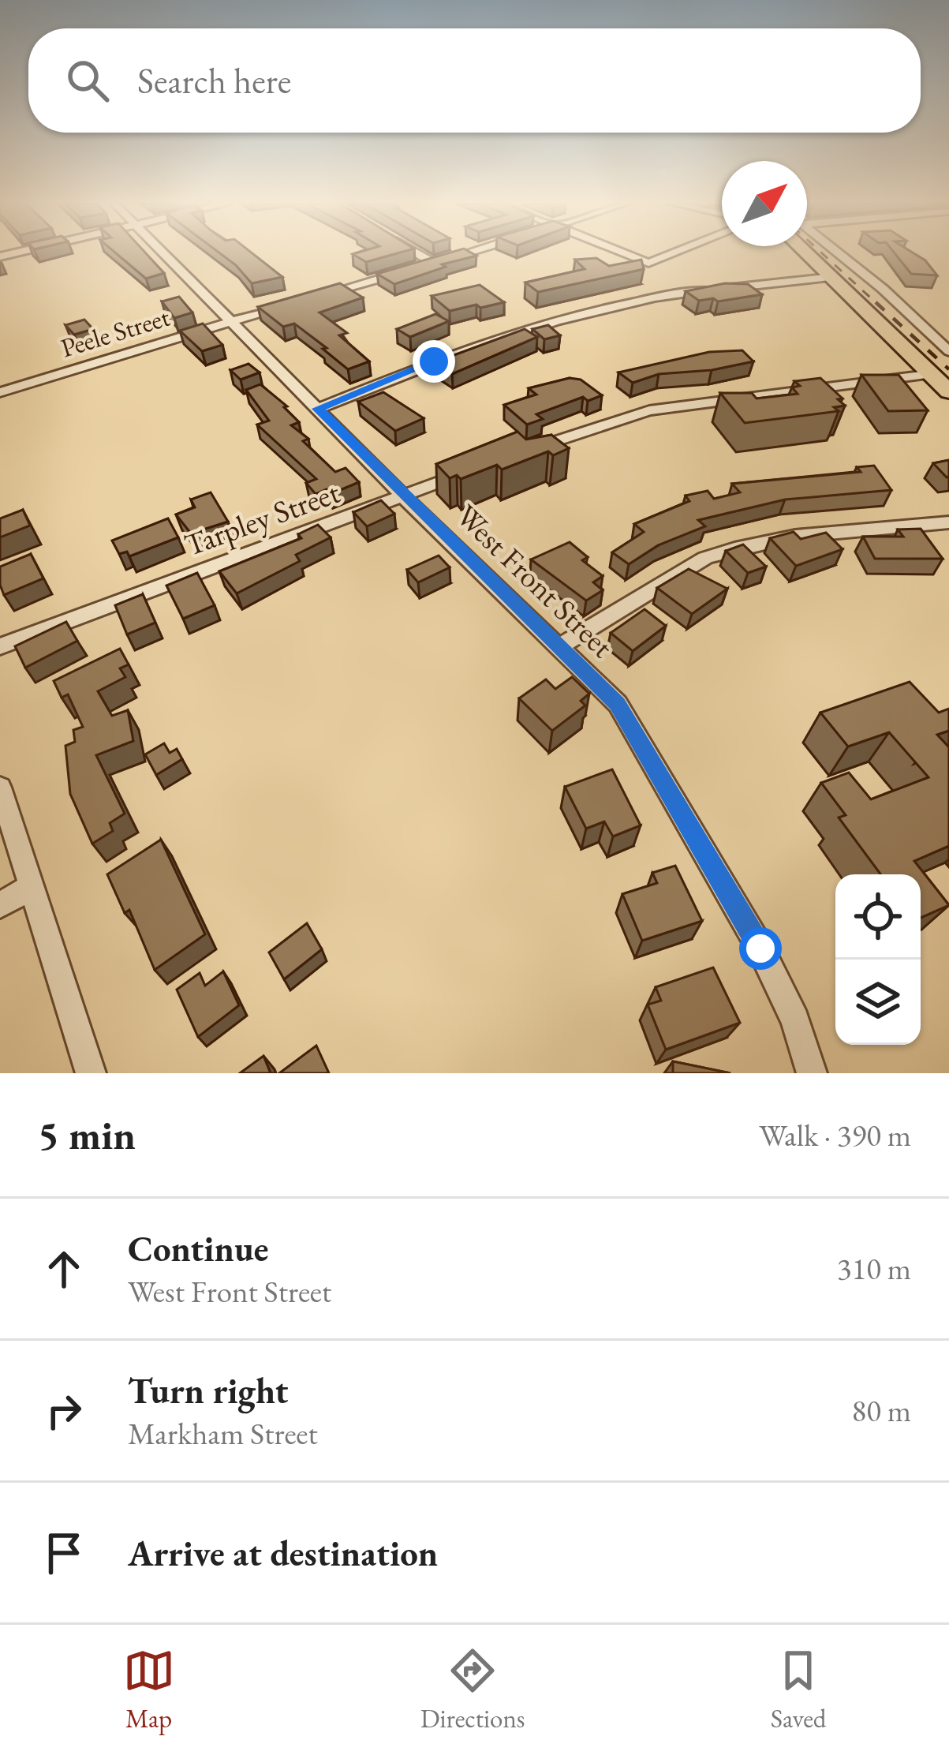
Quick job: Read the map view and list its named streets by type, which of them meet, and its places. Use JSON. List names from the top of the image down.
{
  "streets": {
    "street": ["Peele Street", "Tarpley Street", "West Front Street"]
  },
  "crossings": [
    ["Peele Street", "West Front Street"],
    ["Tarpley Street", "West Front Street"]
  ],
  "north": "top right",
  "page": {
    "search": "Search here",
    "heading": ["5 min", "Walk · 390 m"],
    "list": [
      ["Continue", "West Front Street", "310 m"],
      ["Turn right", "Markham Street", "80 m"],
      "Arrive at destination"
    ],
    "nav": ["Map", "Directions", "Saved"]
  }
}
